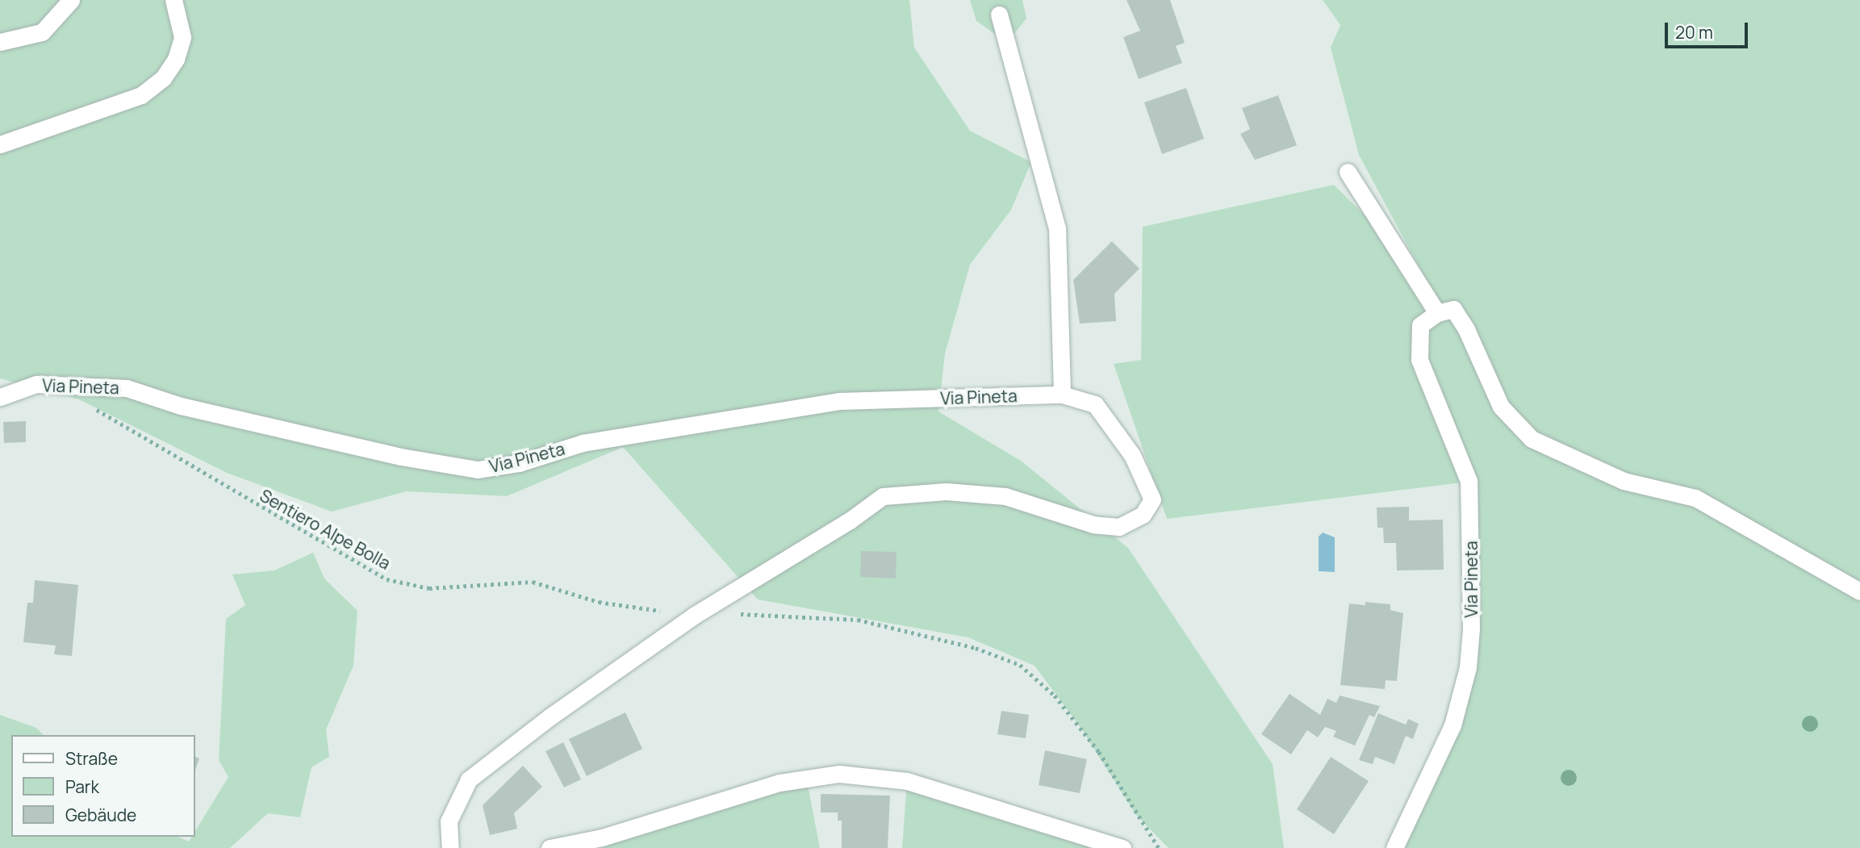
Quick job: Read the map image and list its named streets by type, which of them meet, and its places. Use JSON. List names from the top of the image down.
{
  "streets": {
    "street": ["Via Pineta"],
    "path": ["Sentiero Alpe Bolla"]
  },
  "crossings": [
    ["Via Pineta", "Sentiero Alpe Bolla"]
  ],
  "legend": ["Straße", "Park", "Gebäude"],
  "scale_bar": "20 m"
}
